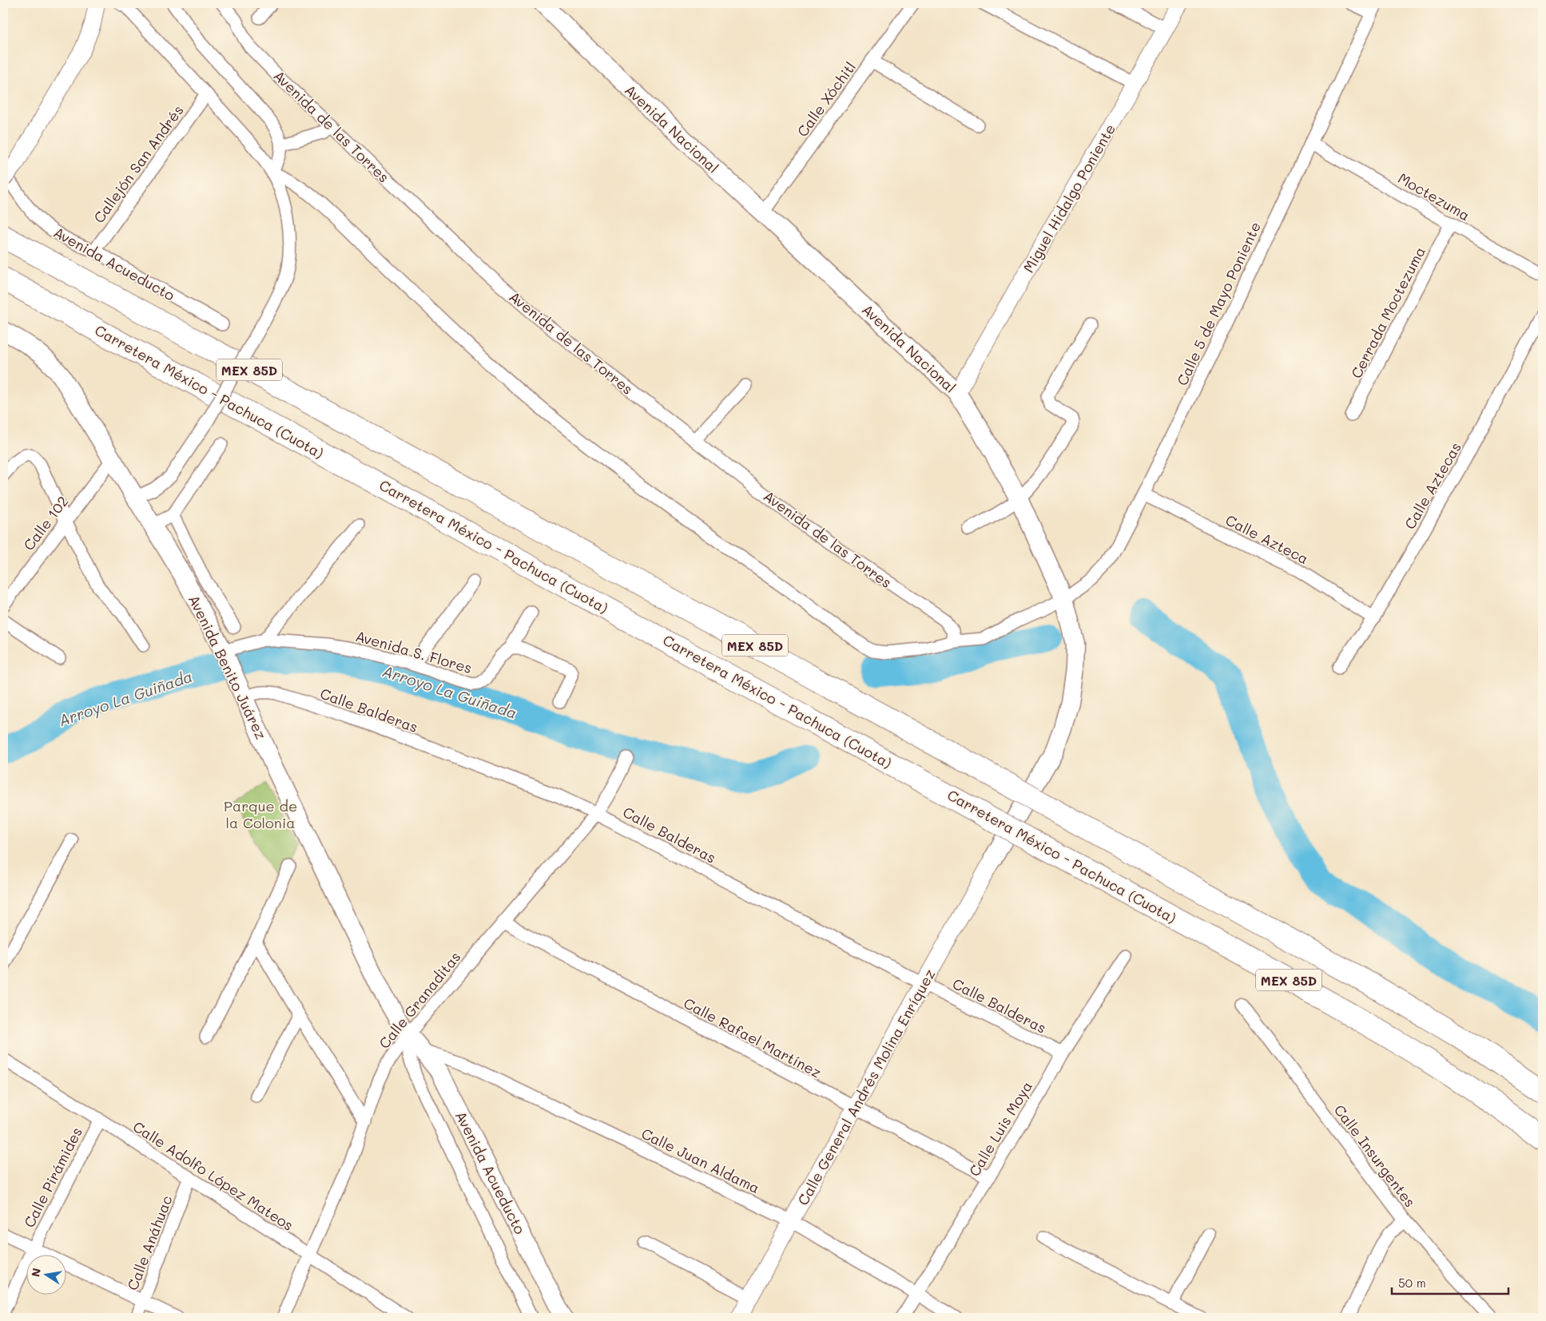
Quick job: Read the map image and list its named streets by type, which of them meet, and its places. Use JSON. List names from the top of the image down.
{
  "streets": {
    "highway": ["MEX 85D", "Carretera México - Pachuca (Cuota)"],
    "main road": ["Avenida Nacional", "Avenida Acueducto", "Avenida Benito Juárez"],
    "street": [
      "Calle Xóchitl",
      "Avenida de las Torres",
      "Callejón San Andrés",
      "Moctezuma",
      "Miguel Hidalgo Poniente",
      "Calle 5 de Mayo Poniente",
      "Cerrada Moctezuma",
      "Calle Aztecas",
      "Calle 102",
      "Calle Azteca",
      "Avenida S. Flores",
      "Calle Balderas",
      "Calle Granaditas",
      "Calle Rafael Martínez",
      "Calle General Andrés Molina Enríquez",
      "Calle Luis Moya",
      "Calle Insurgentes",
      "Calle Juan Aldama",
      "Calle Adolfo López Mateos",
      "Calle Pirámides",
      "Calle Anáhuac"
    ]
  },
  "crossings": [
    ["Calle Xóchitl", "Avenida Nacional"],
    ["Avenida Nacional", "Miguel Hidalgo Poniente"],
    ["Avenida Nacional", "Calle 5 de Mayo Poniente"],
    ["Avenida Nacional", "Calle General Andrés Molina Enríquez"],
    ["Callejón San Andrés", "Avenida Acueducto"],
    ["Moctezuma", "Calle 5 de Mayo Poniente"],
    ["Moctezuma", "Cerrada Moctezuma"],
    ["Avenida Acueducto", "Avenida Benito Juárez"],
    ["Avenida Acueducto", "Calle Granaditas"],
    ["Avenida Acueducto", "Calle Juan Aldama"],
    ["Calle 5 de Mayo Poniente", "Calle Azteca"],
    ["Calle Aztecas", "Calle Azteca"],
    ["Calle 102", "Avenida Benito Juárez"],
    ["Avenida S. Flores", "Avenida Benito Juárez"],
    ["Avenida Benito Juárez", "Calle Balderas"],
    ["Avenida Benito Juárez", "Calle Granaditas"],
    ["Calle Balderas", "Calle Granaditas"],
    ["Calle Balderas", "Calle General Andrés Molina Enríquez"],
    ["Calle Balderas", "Calle Luis Moya"],
    ["Calle Granaditas", "Calle Rafael Martínez"],
    ["Calle Granaditas", "Calle Adolfo López Mateos"],
    ["Calle Rafael Martínez", "Calle General Andrés Molina Enríquez"],
    ["Calle Rafael Martínez", "Calle Luis Moya"],
    ["Calle General Andrés Molina Enríquez", "Calle Juan Aldama"],
    ["Calle Luis Moya", "Calle Juan Aldama"],
    ["Calle Adolfo López Mateos", "Calle Pirámides"],
    ["Calle Adolfo López Mateos", "Calle Anáhuac"]
  ],
  "water": ["Arroyo La Guiñada"],
  "parks": ["Parque de la Colonia"],
  "scale_bar": "50 m",
  "north": "left"
}
